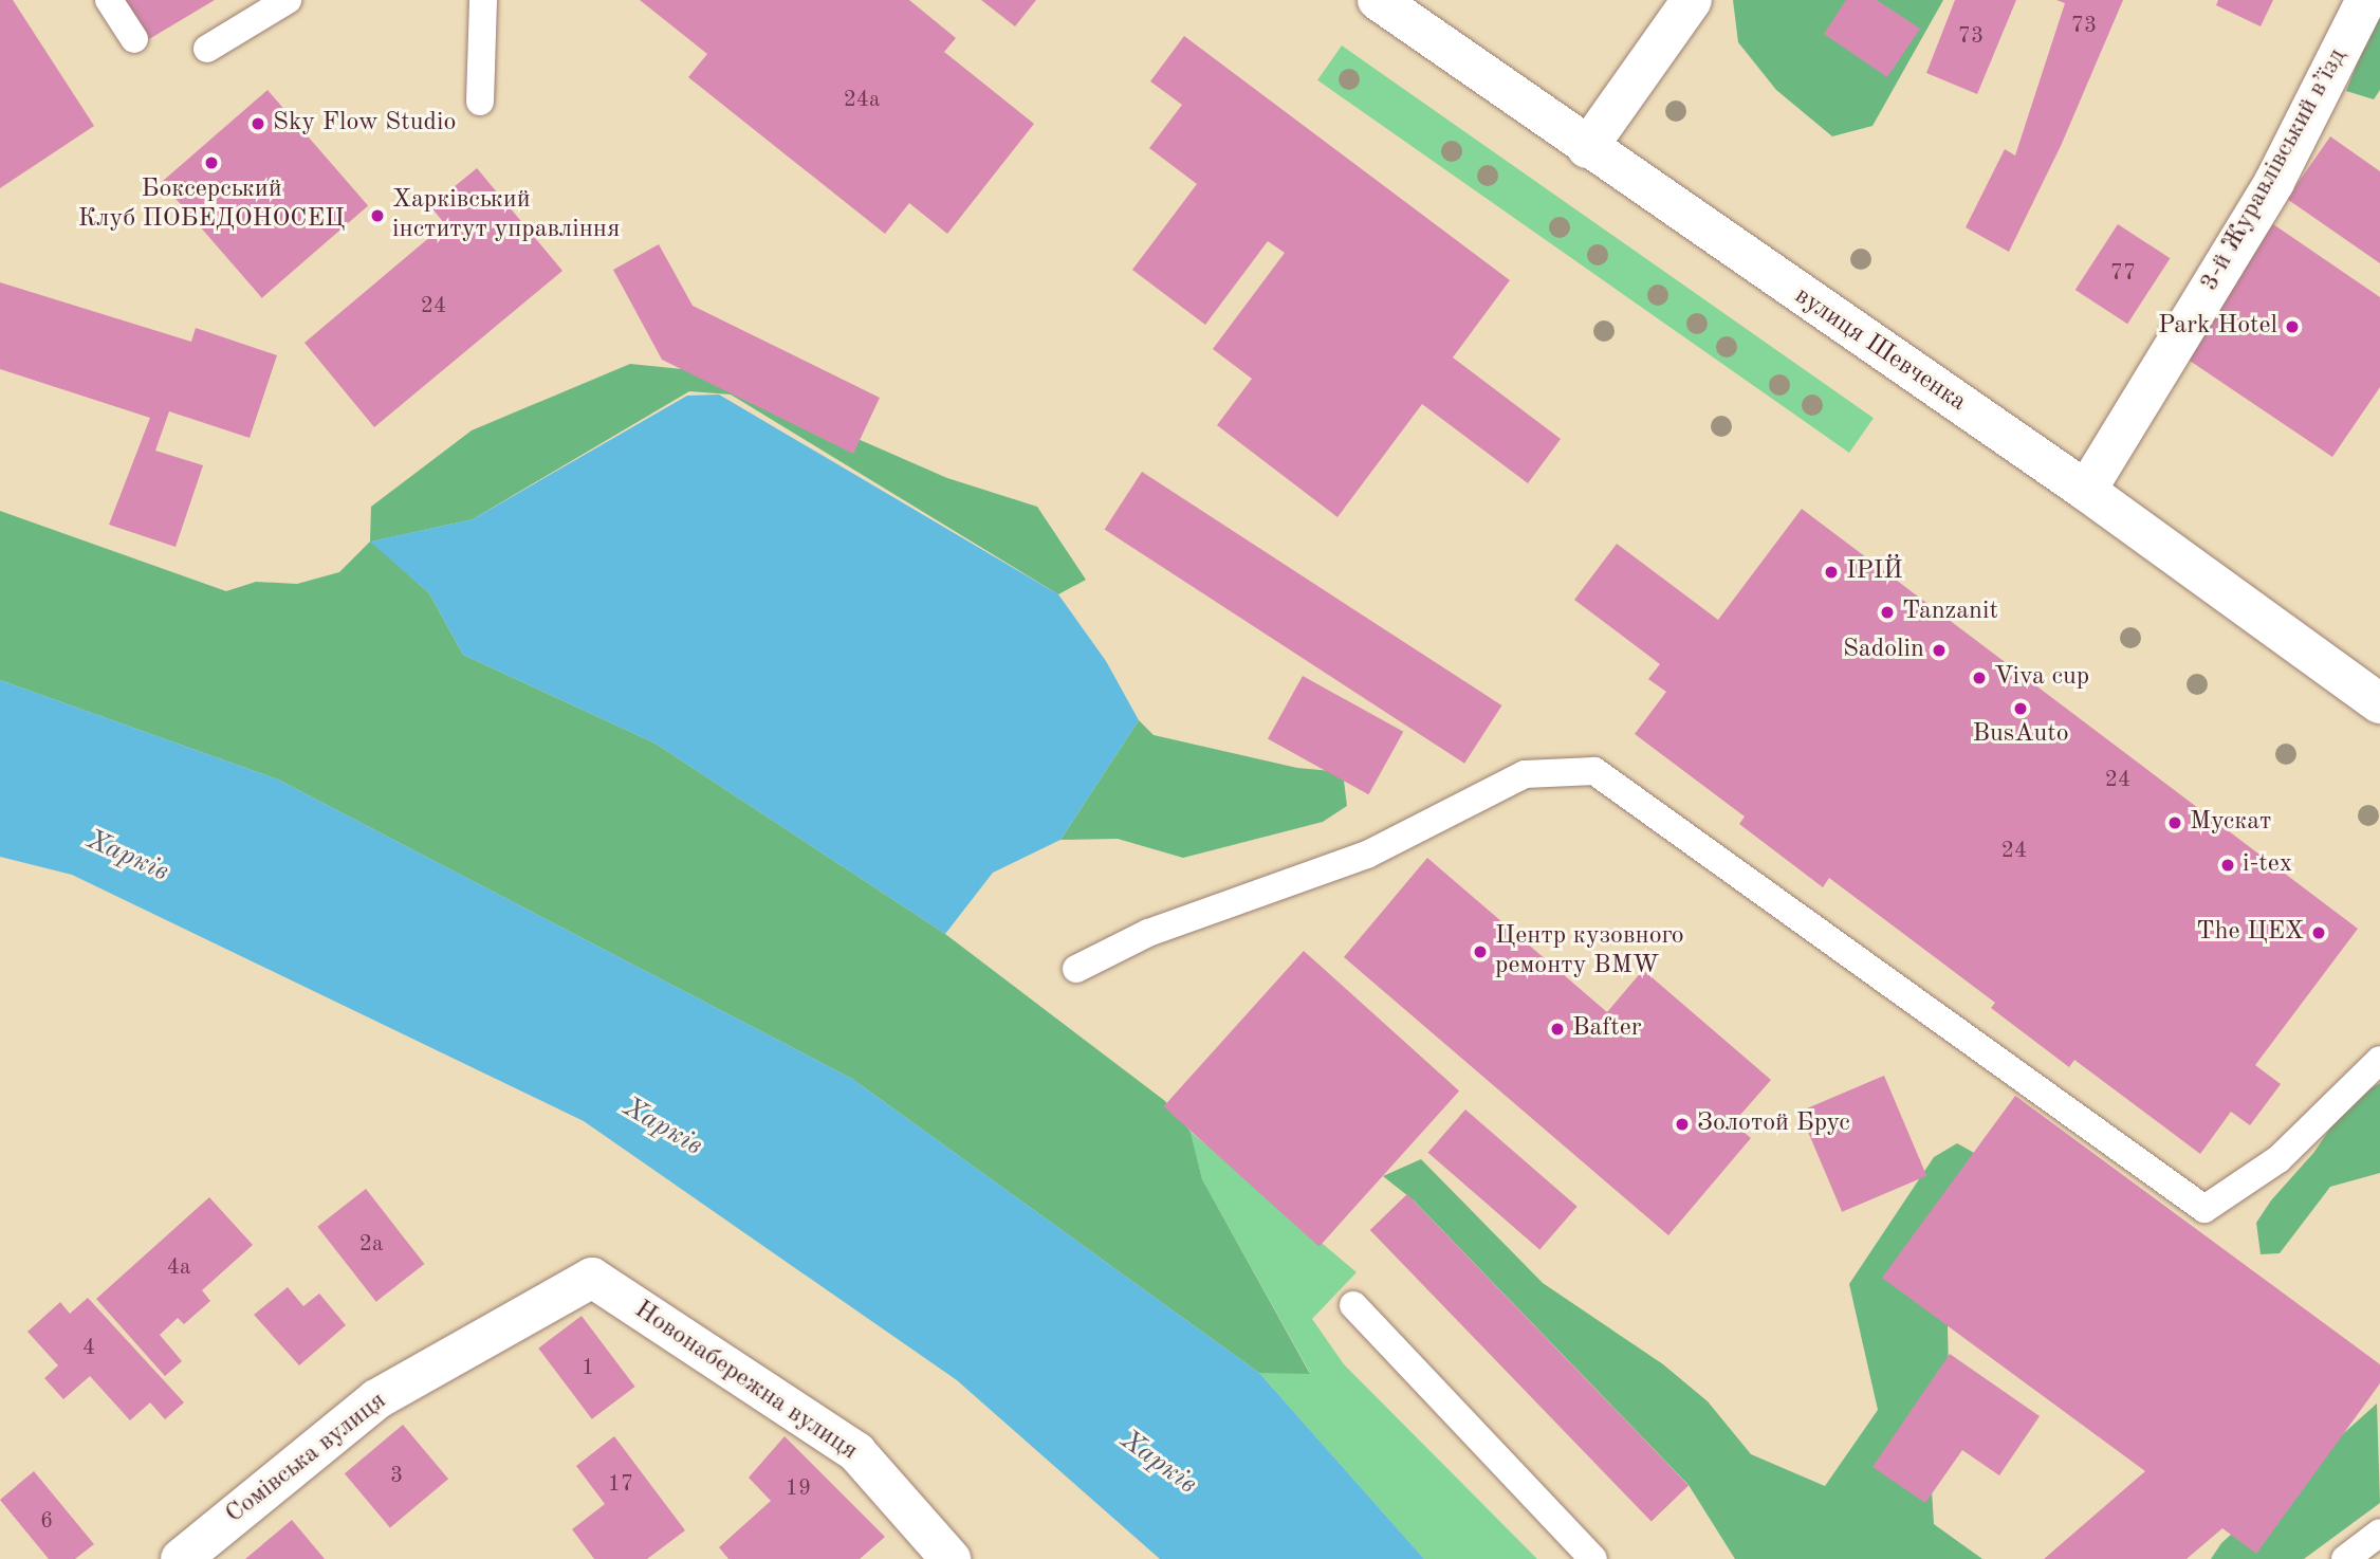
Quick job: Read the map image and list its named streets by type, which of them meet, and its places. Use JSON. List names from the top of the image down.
{
  "streets": {
    "street": [
      "3-й Журавлівський в’їзд",
      "вулиця Шевченка",
      "Новонабережна вулиця",
      "Сомівська вулиця"
    ]
  },
  "crossings": [
    ["3-й Журавлівський в’їзд", "вулиця Шевченка"],
    ["Новонабережна вулиця", "Сомівська вулиця"]
  ],
  "water": ["Харків"],
  "places": [
    "Sky Flow Studio",
    "Боксерський Клуб ПОБЕДОНОСЕЦ",
    "Харківський інститут управління",
    "Park Hotel",
    "ІРІЙ",
    "Tanzanit",
    "Sadolin",
    "Viva cup",
    "BusAuto",
    "Мускат",
    "i-tex",
    "The ЦЕХ",
    "Центр кузовного ремонту BMW",
    "Bafter",
    "Золотой Брус"
  ],
  "house_numbers": [
    "73",
    "73",
    "24а",
    "77",
    "24",
    "24",
    "24",
    "2а",
    "4а",
    "4",
    "1",
    "3",
    "17",
    "19",
    "6"
  ]
}
